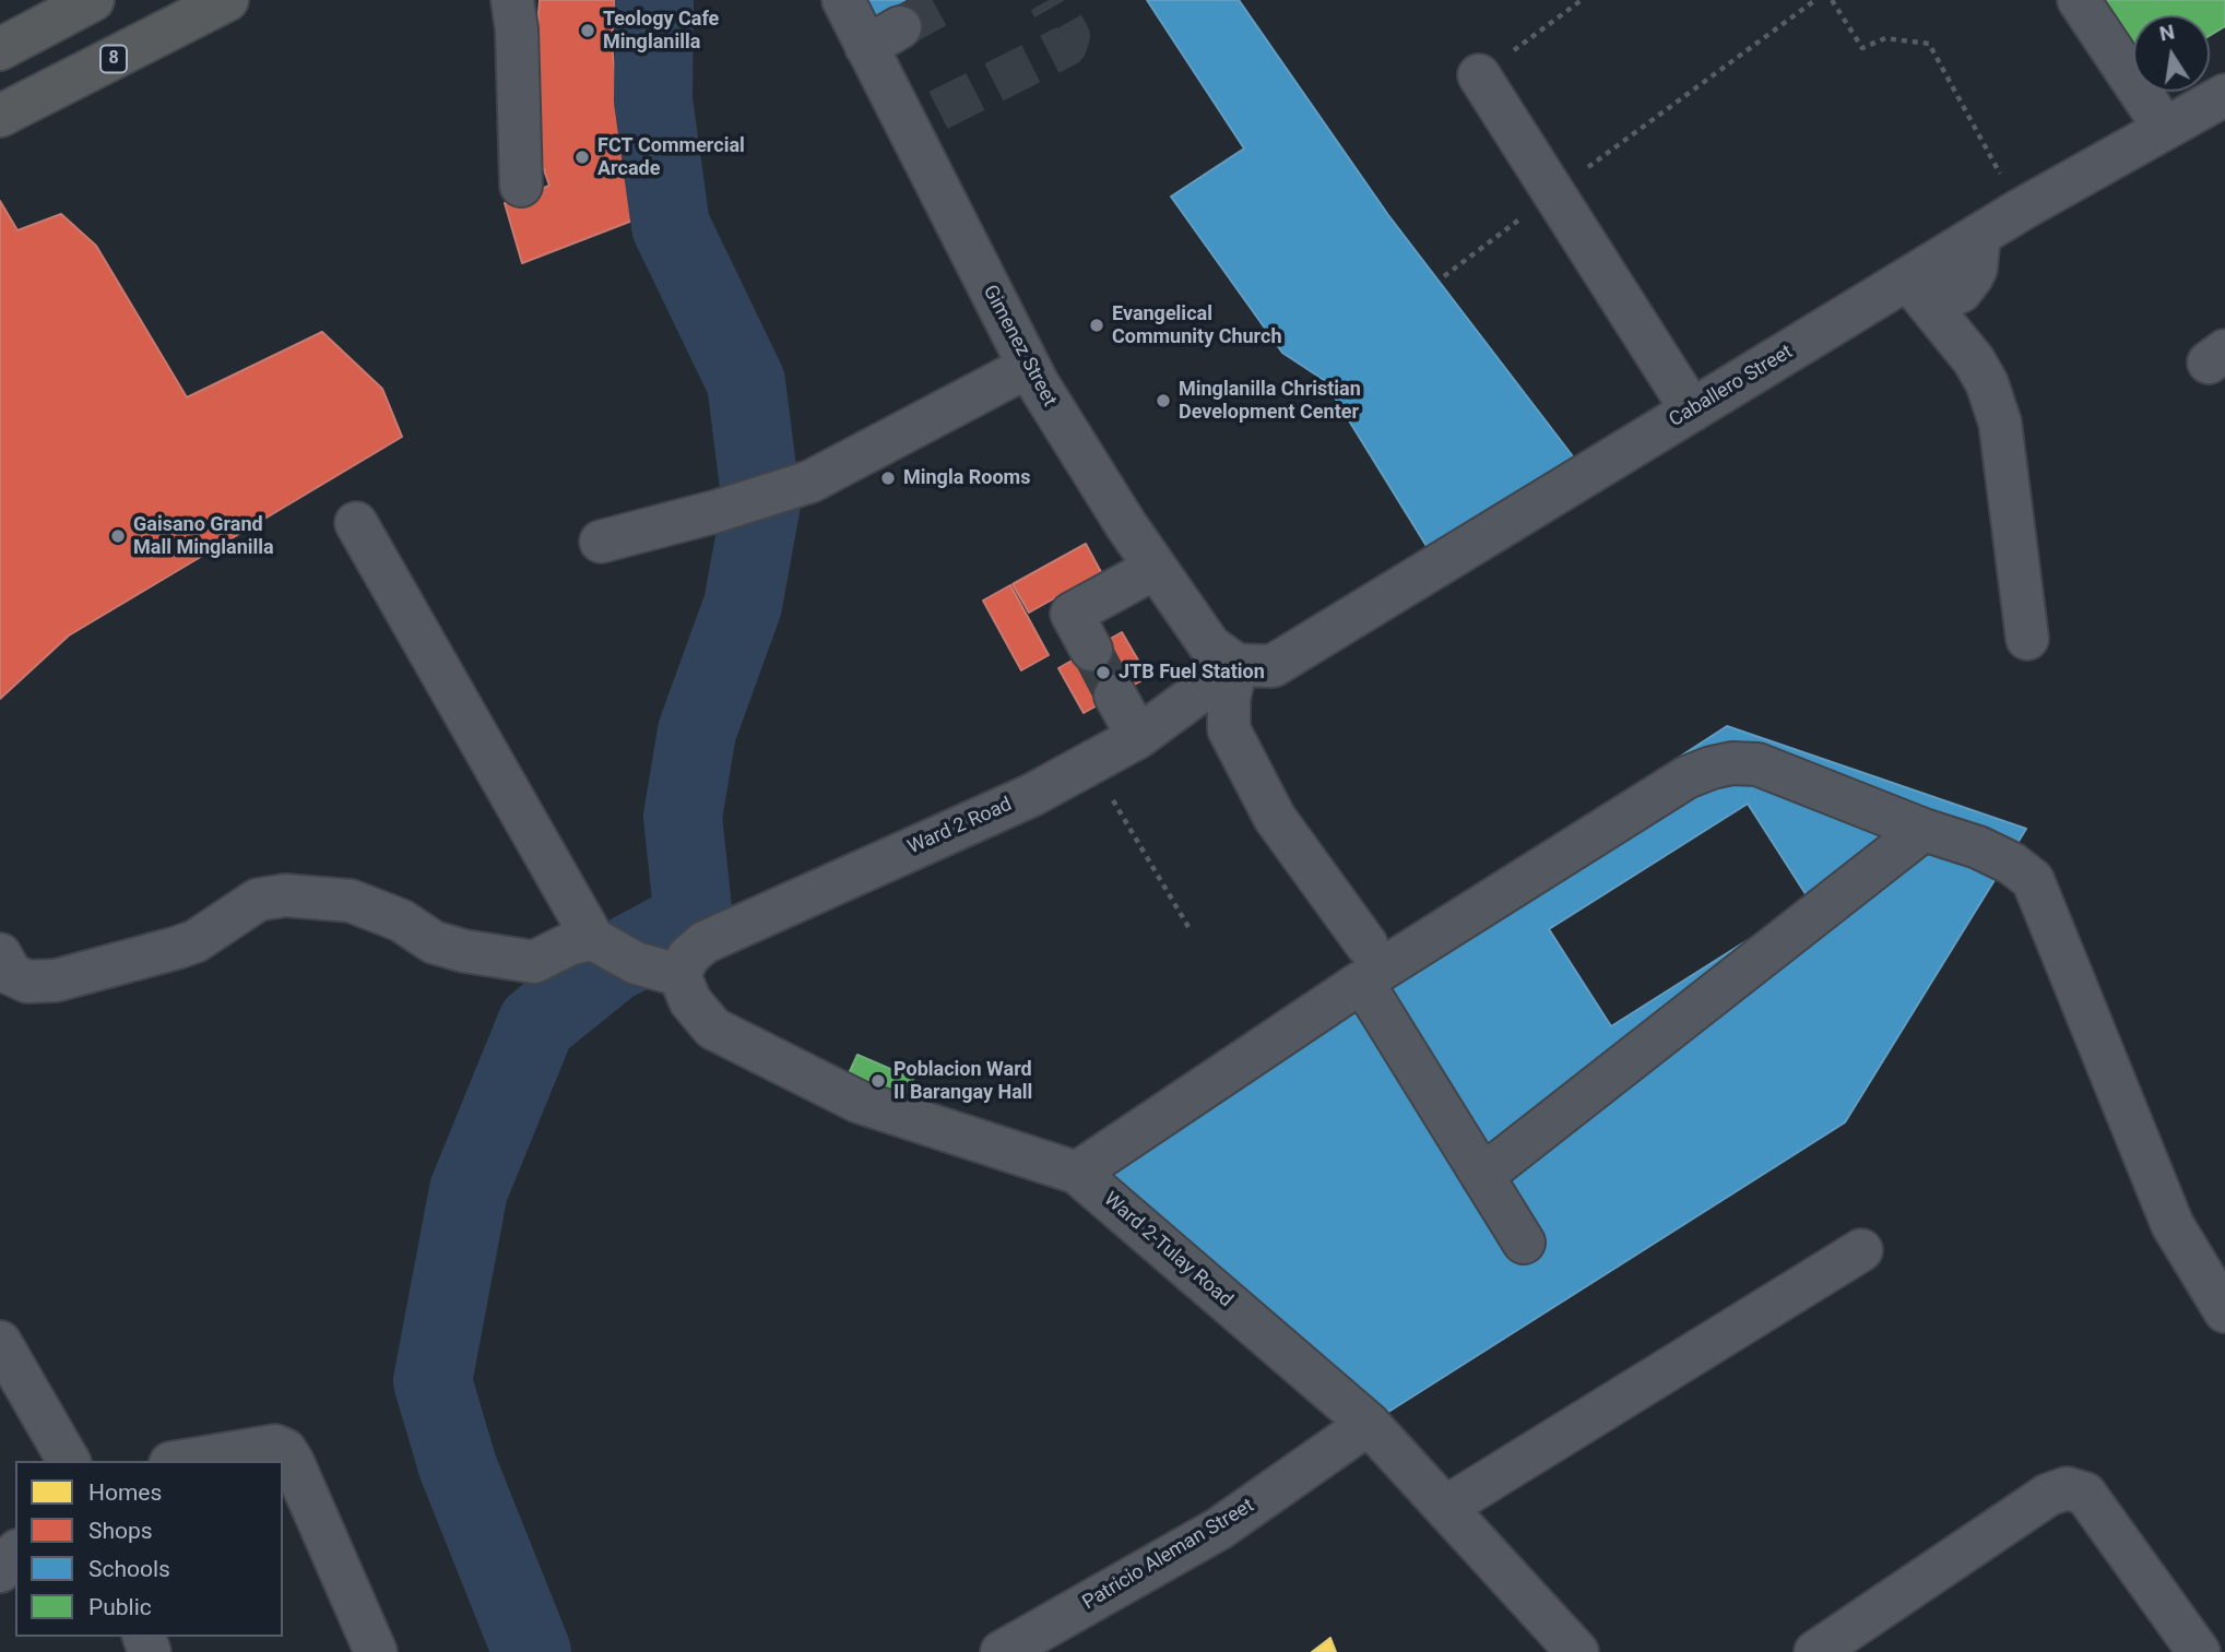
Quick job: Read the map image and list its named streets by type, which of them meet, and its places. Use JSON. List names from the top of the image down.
{
  "streets": {
    "highway": ["8"],
    "street": [
      "Gimenez Street",
      "Caballero Street",
      "Ward 2 Road",
      "Ward 2-Tulay Road",
      "Patricio Aleman Street"
    ]
  },
  "crossings": [
    ["Gimenez Street", "Caballero Street"],
    ["Gimenez Street", "Ward 2 Road"],
    ["Caballero Street", "Ward 2 Road"],
    ["Ward 2 Road", "Ward 2-Tulay Road"],
    ["Ward 2-Tulay Road", "Patricio Aleman Street"]
  ],
  "places": [
    "Teology Cafe Minglanilla",
    "FCT Commercial Arcade",
    "Evangelical Community Church",
    "Minglanilla Christian Development Center",
    "Mingla Rooms",
    "Gaisano Grand Mall Minglanilla",
    "JTB Fuel Station",
    "Poblacion Ward II Barangay Hall"
  ],
  "legend": [
    "Homes",
    "Shops",
    "Schools",
    "Public"
  ],
  "north": "top"
}
